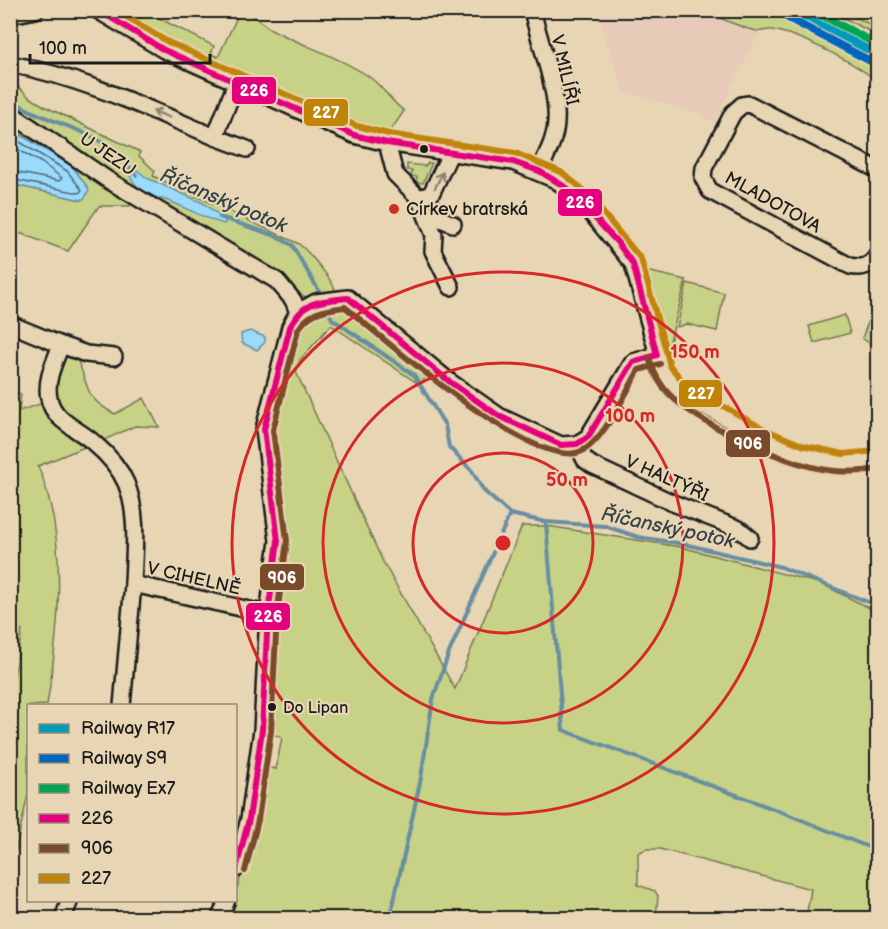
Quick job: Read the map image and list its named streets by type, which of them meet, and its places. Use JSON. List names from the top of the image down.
{
  "streets": {
    "street": [
      "V MILÍŘI",
      "U JEZU",
      "MLADOTOVA",
      "V HALTÝŘI",
      "V CIHELNĚ"
    ]
  },
  "water": ["Říčanský potok"],
  "places": ["Církev bratrská", "Do Lipan"],
  "lines": [
    "rail line R17",
    "rail line Ex7",
    "transit line 226",
    "transit line 227",
    "rail line S9",
    "transit line 906"
  ],
  "legend": [
    "Railway R17",
    "Railway S9",
    "Railway Ex7",
    "226",
    "906",
    "227"
  ],
  "scale_bar": "100 m",
  "rings": ["150 m", "100 m", "50 m"]
}
